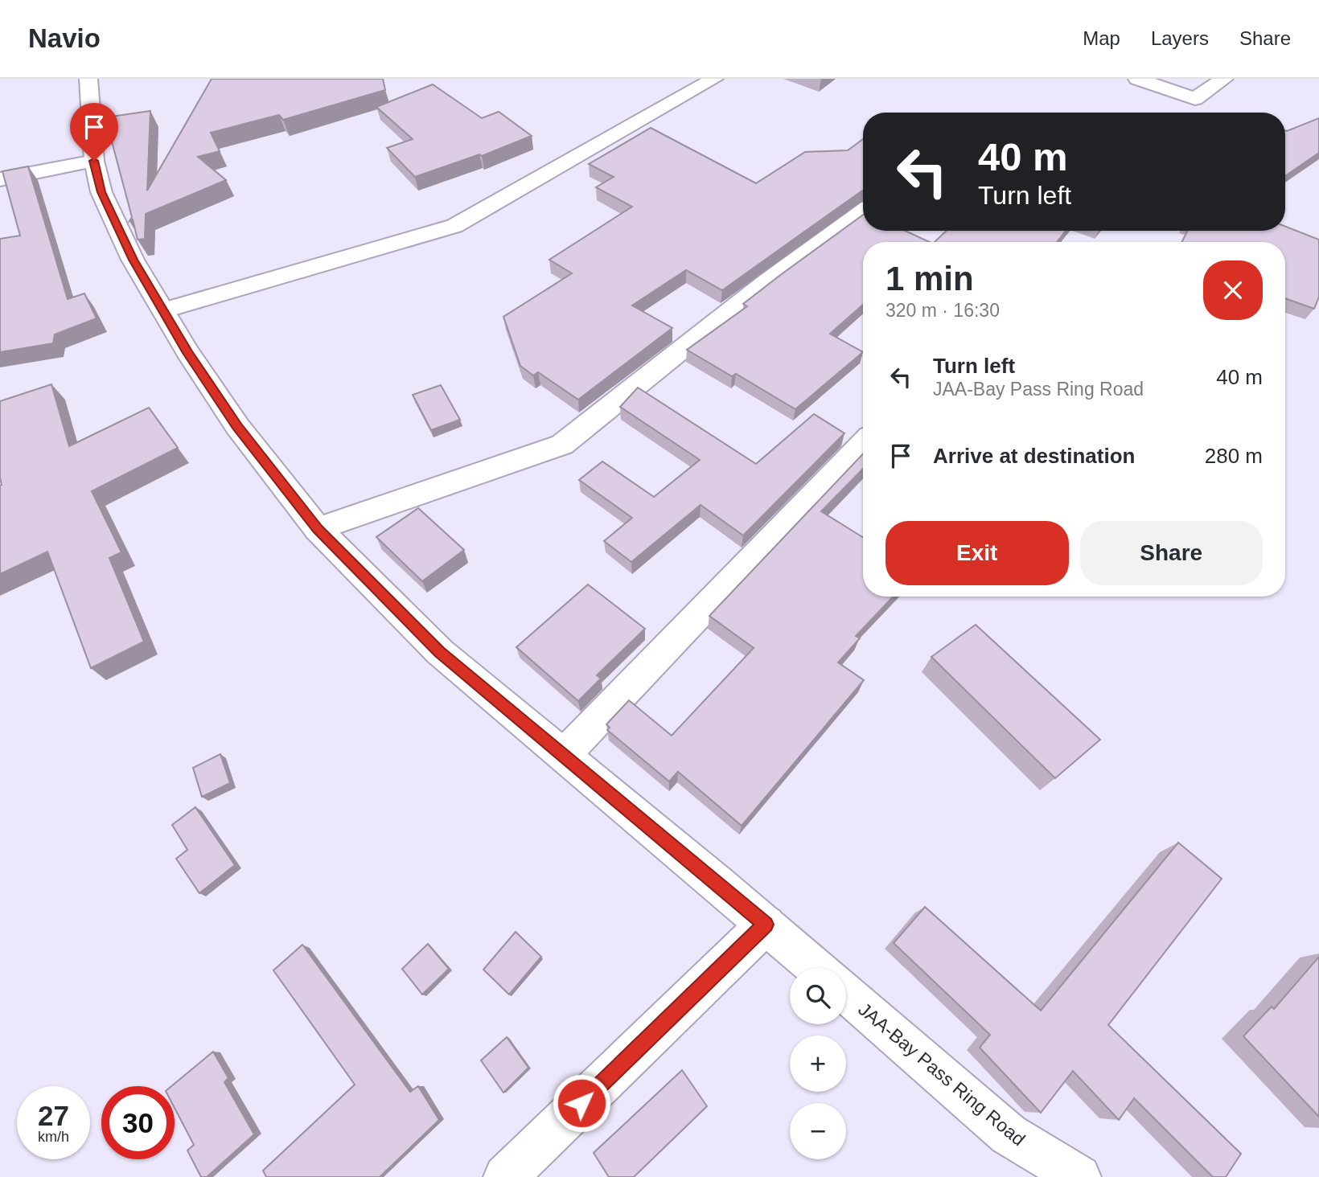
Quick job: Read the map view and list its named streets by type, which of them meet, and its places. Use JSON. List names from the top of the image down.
{
  "streets": {
    "main road": ["JAA-Bay Pass Ring Road"]
  },
  "page": {
    "header": "Navio",
    "nav": ["Map", "Layers", "Share"],
    "turn": ["40 m", "Turn left"],
    "heading": ["1 min", "320 m · 16:30"],
    "list": [
      {
        "name": "Turn left",
        "note": "JAA-Bay Pass Ring Road",
        "value": "40 m"
      },
      {
        "name": "Arrive at destination",
        "value": "280 m"
      }
    ],
    "buttons": ["Exit", "Share"],
    "map_buttons": ["+", "−"],
    "speed": "27 km/h",
    "limit": "30"
  }
}
